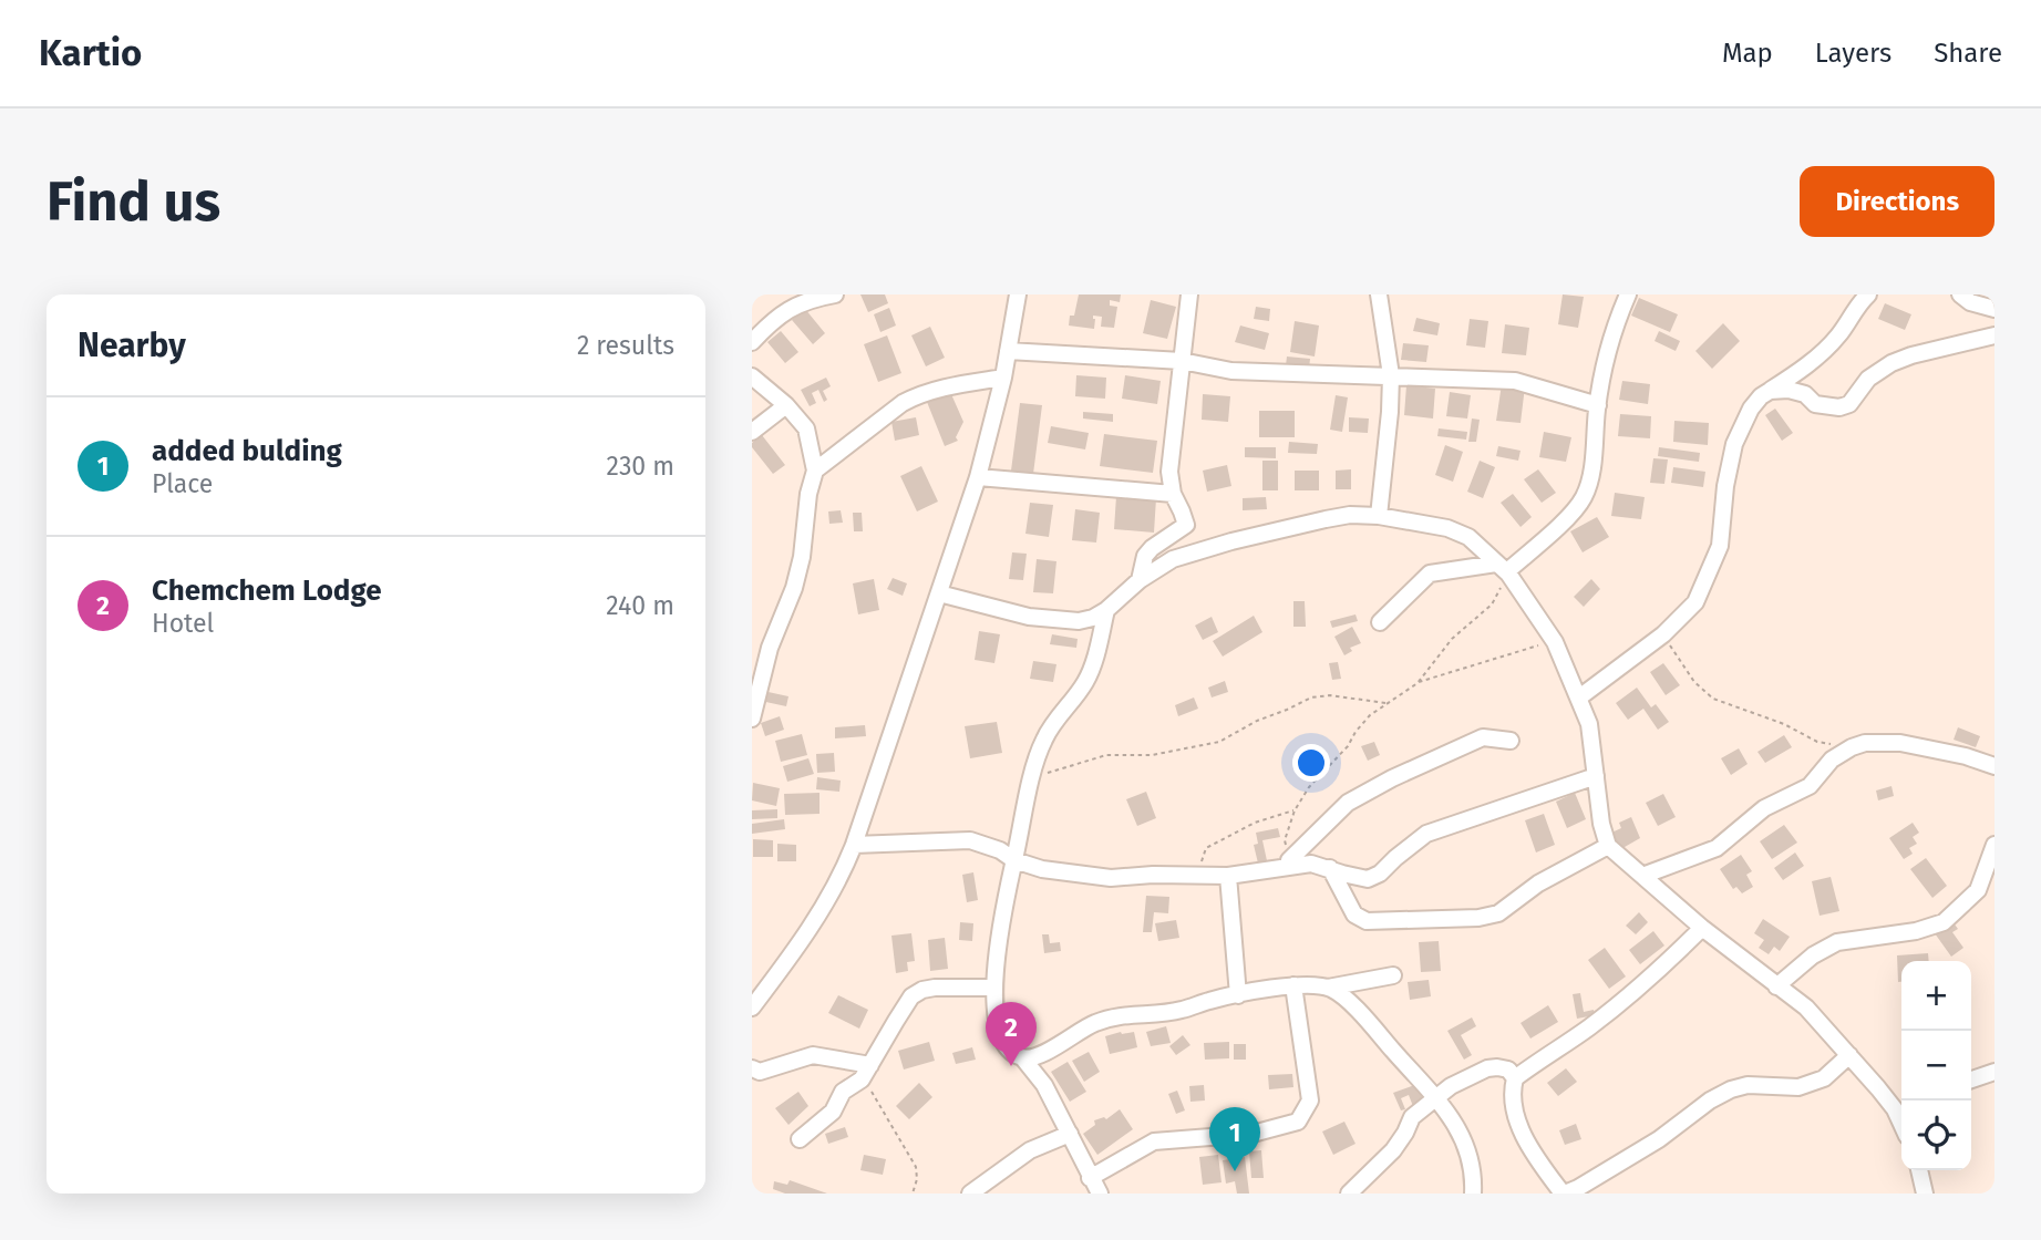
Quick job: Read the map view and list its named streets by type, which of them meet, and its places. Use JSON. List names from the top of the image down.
{
  "page": {
    "header": "Kartio",
    "nav": ["Map", "Layers", "Share"],
    "buttons": "Directions",
    "title": "Find us",
    "heading": ["Nearby", "2 results"],
    "list": [
      {
        "mark": "1",
        "name": "added bulding",
        "note": "Place",
        "value": "230 m"
      },
      {
        "mark": "2",
        "name": "Chemchem Lodge",
        "note": "Hotel",
        "value": "240 m"
      }
    ],
    "map_buttons": ["+", "−"],
    "pins": ["2", "1"]
  }
}
